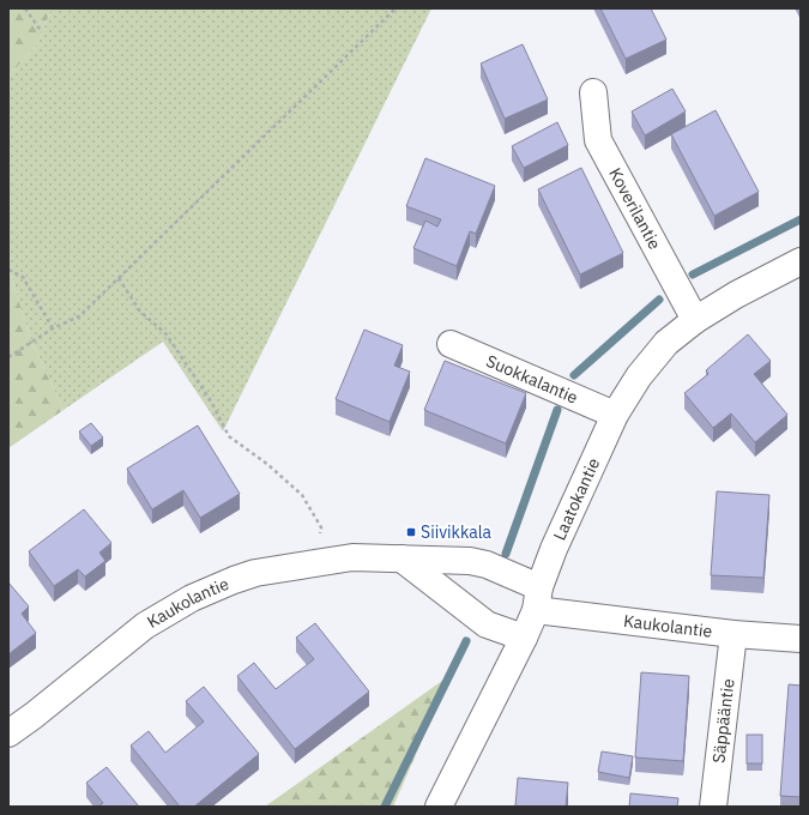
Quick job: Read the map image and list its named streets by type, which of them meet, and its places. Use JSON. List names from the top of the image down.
{
  "streets": {
    "street": [
      "Koverilantie",
      "Suokkalantie",
      "Laatokantie",
      "Kaukolantie",
      "Säppääntie"
    ]
  },
  "crossings": [
    ["Koverilantie", "Laatokantie"],
    ["Suokkalantie", "Laatokantie"],
    ["Laatokantie", "Kaukolantie"],
    ["Kaukolantie", "Säppääntie"]
  ],
  "places": {
    "transit": ["Siivikkala"]
  }
}
